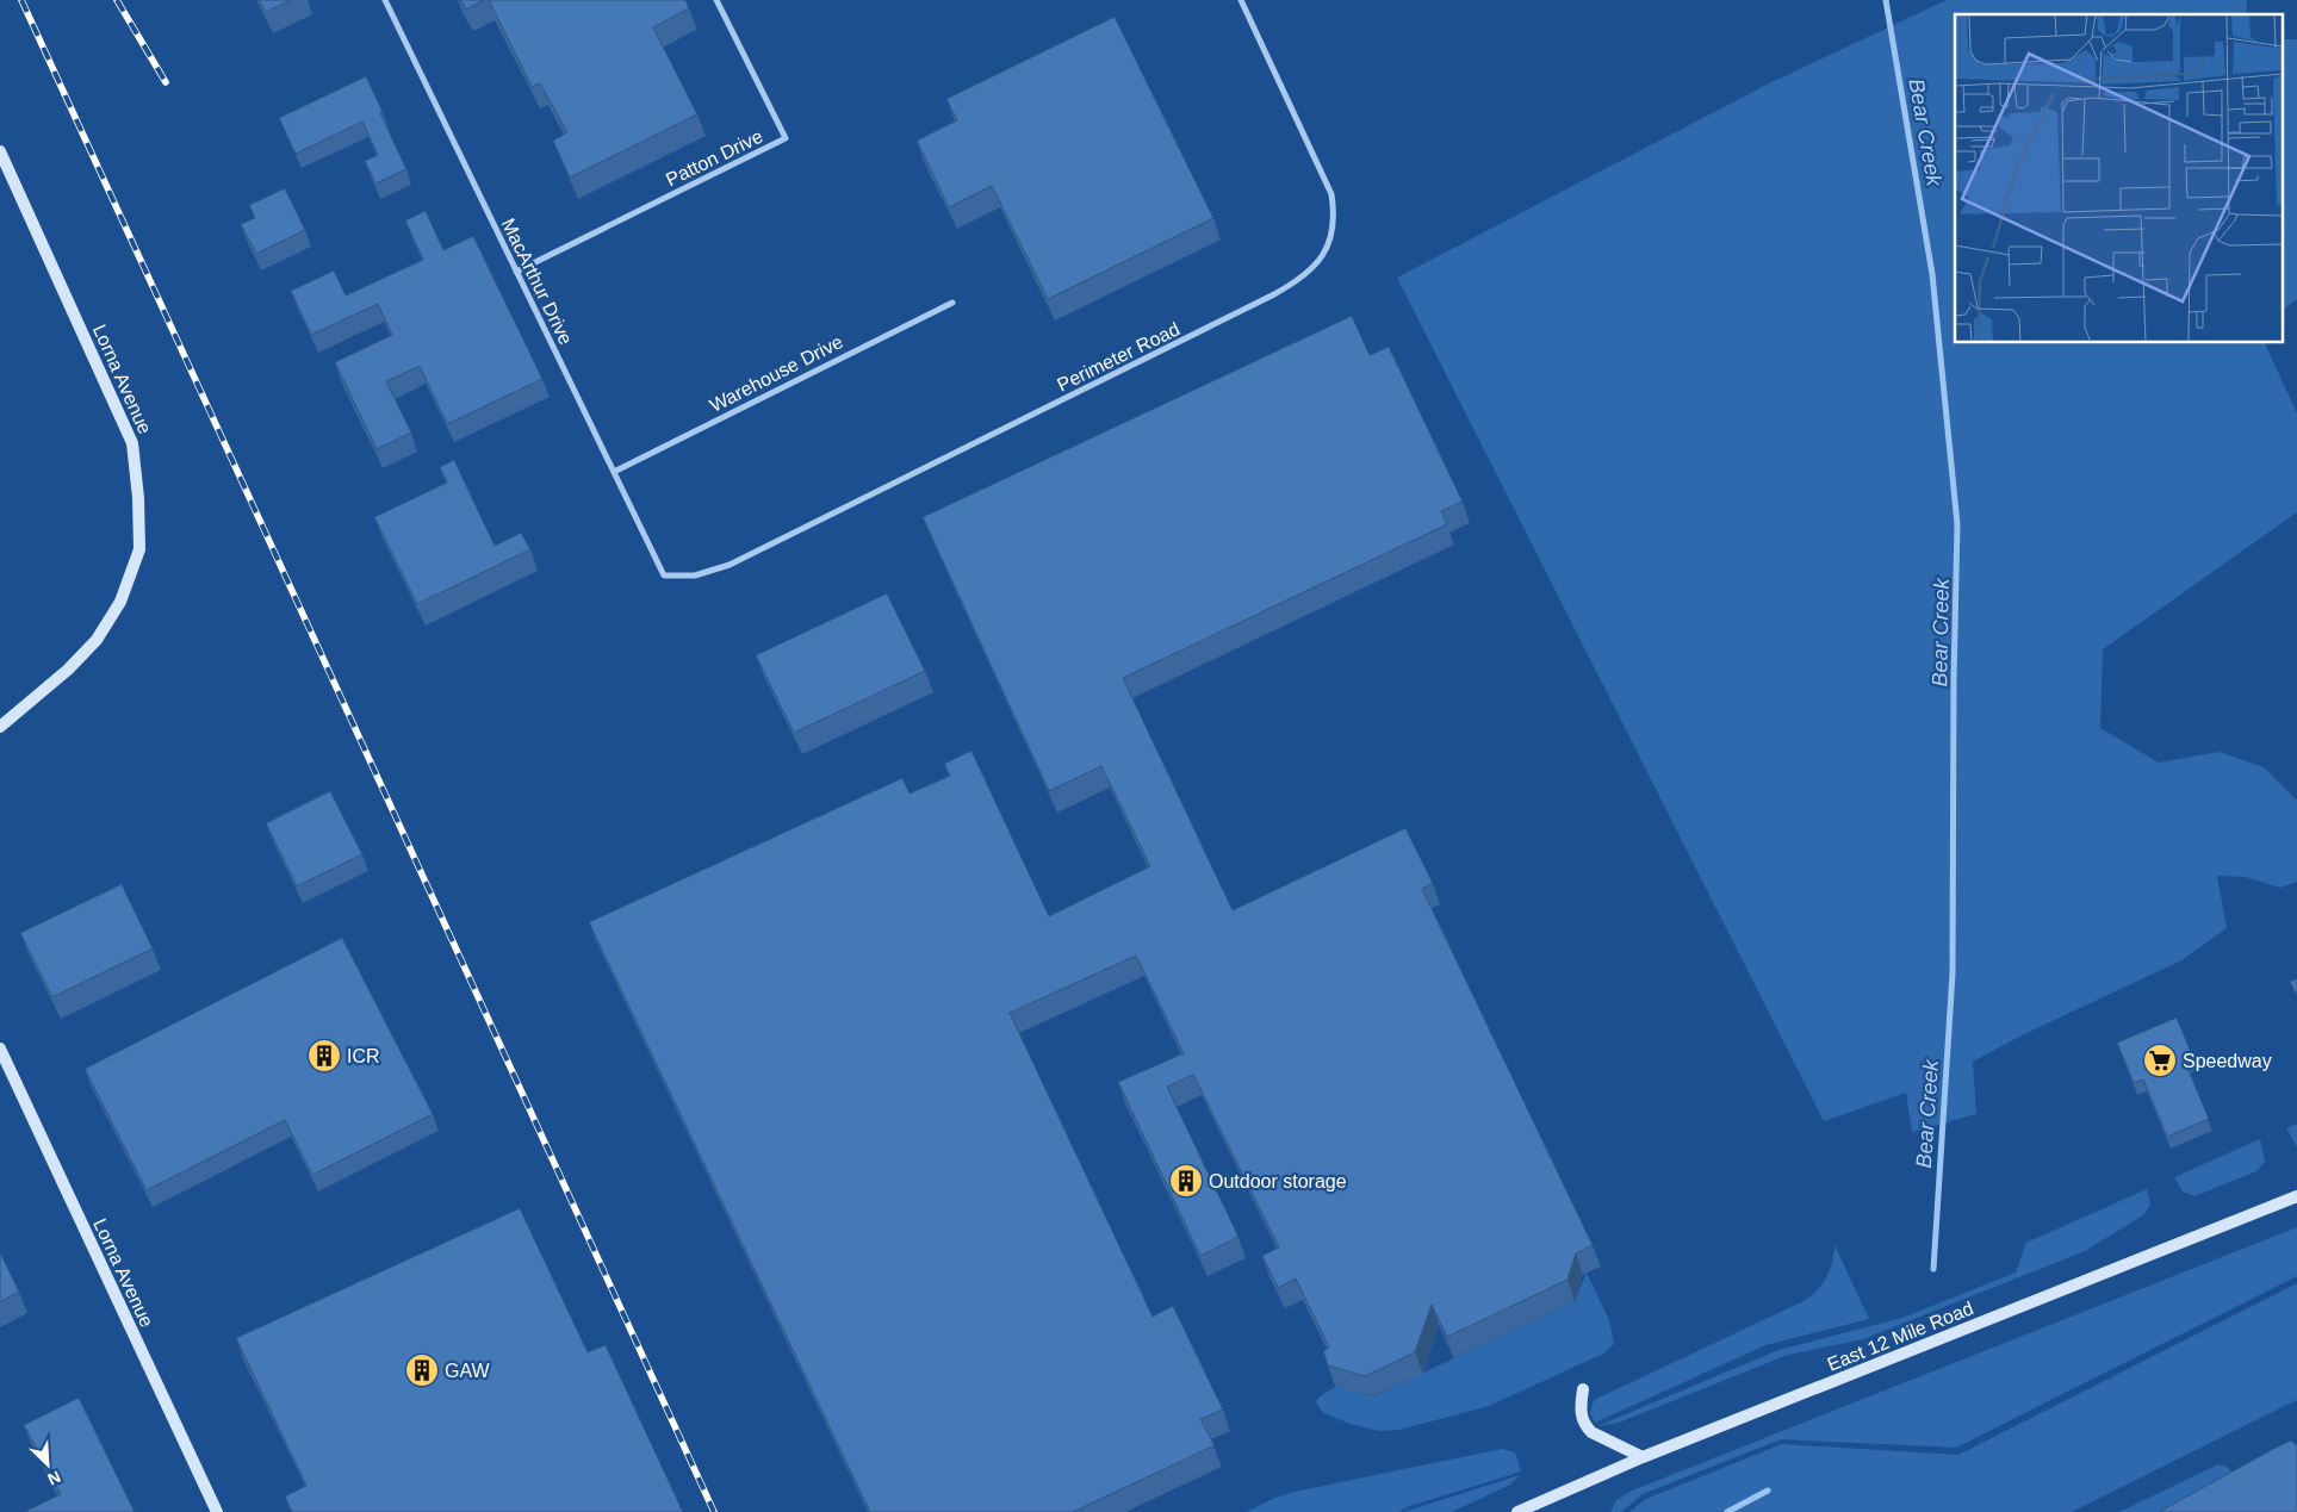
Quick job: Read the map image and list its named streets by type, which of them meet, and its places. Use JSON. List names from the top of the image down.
{
  "streets": {
    "street": [
      "Patton Drive",
      "MacArthur Drive",
      "Perimeter Road",
      "Warehouse Drive",
      "Lorna Avenue",
      "East 12 Mile Road"
    ]
  },
  "crossings": [
    ["Patton Drive", "MacArthur Drive"],
    ["MacArthur Drive", "Perimeter Road"],
    ["MacArthur Drive", "Warehouse Drive"]
  ],
  "water": ["Bear Creek"],
  "places": {
    "building": ["ICR", "Outdoor storage", "GAW"],
    "supermarket": ["Speedway"]
  },
  "north": "bottom right"
}
